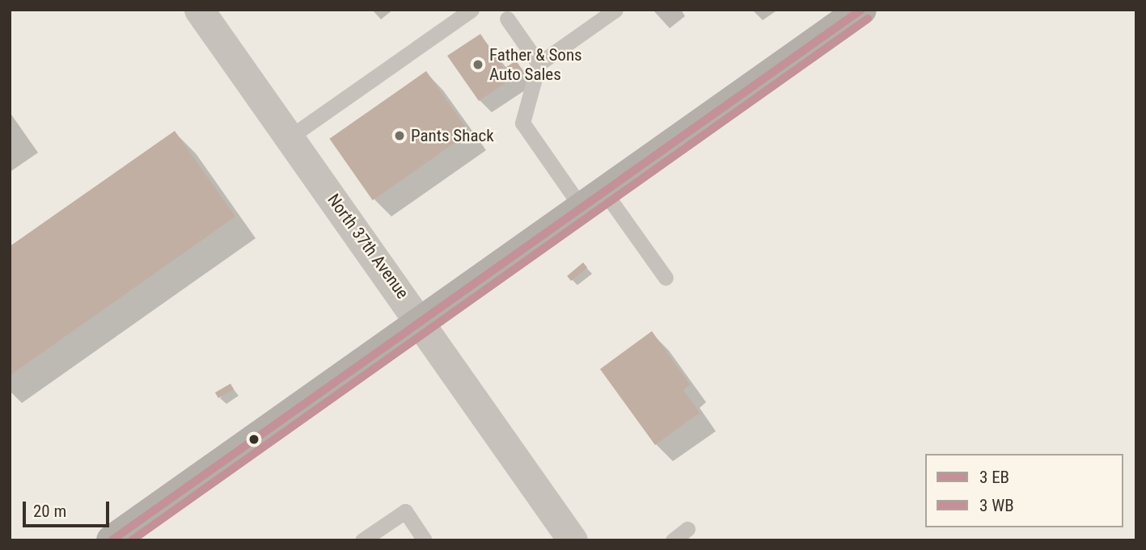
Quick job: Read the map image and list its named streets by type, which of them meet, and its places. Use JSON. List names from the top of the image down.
{
  "streets": {
    "street": ["North 37th Avenue"]
  },
  "places": ["Father & Sons Auto Sales", "Pants Shack"],
  "legend": ["3 EB", "3 WB"],
  "scale_bar": "20 m"
}
